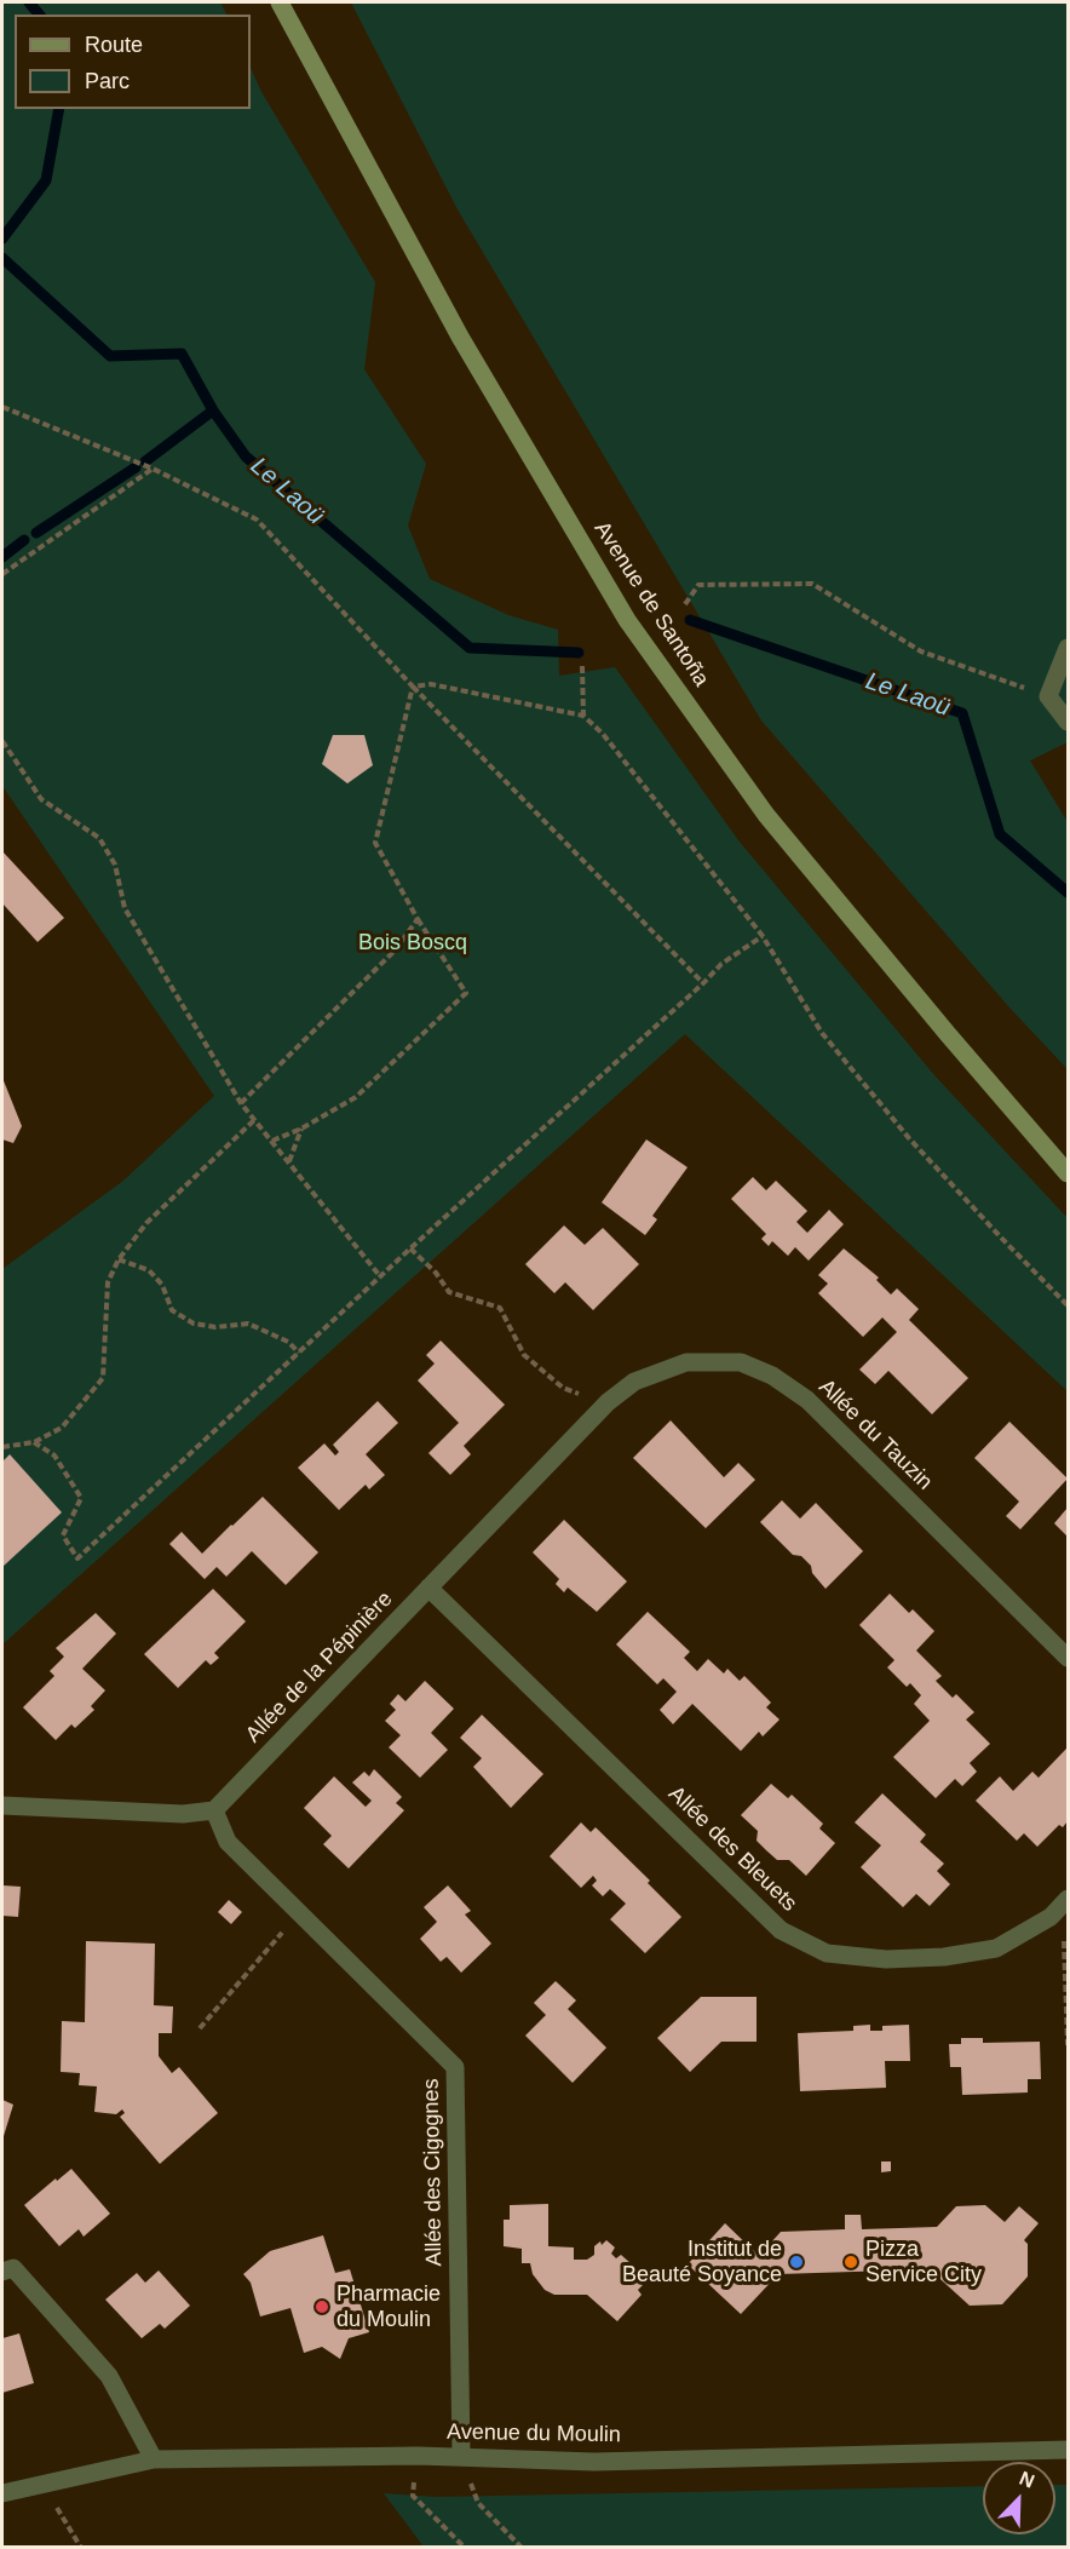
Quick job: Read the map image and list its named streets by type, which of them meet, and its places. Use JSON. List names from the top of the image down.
{
  "streets": {
    "main road": ["Avenue de Santoña"],
    "street": [
      "Allée du Tauzin",
      "Allée de la Pépinière",
      "Allée des Bleuets",
      "Allée des Cigognes",
      "Avenue du Moulin"
    ]
  },
  "crossings": [
    ["Allée du Tauzin", "Allée de la Pépinière"],
    ["Allée de la Pépinière", "Allée des Bleuets"],
    ["Allée de la Pépinière", "Allée des Cigognes"],
    ["Allée des Cigognes", "Avenue du Moulin"]
  ],
  "water": ["Le Laoü"],
  "parks": ["Bois Boscq"],
  "places": ["Institut de Beauté Soyance", "Pizza Service City", "Pharmacie du Moulin"],
  "legend": ["Route", "Parc"],
  "north": "top right"
}
